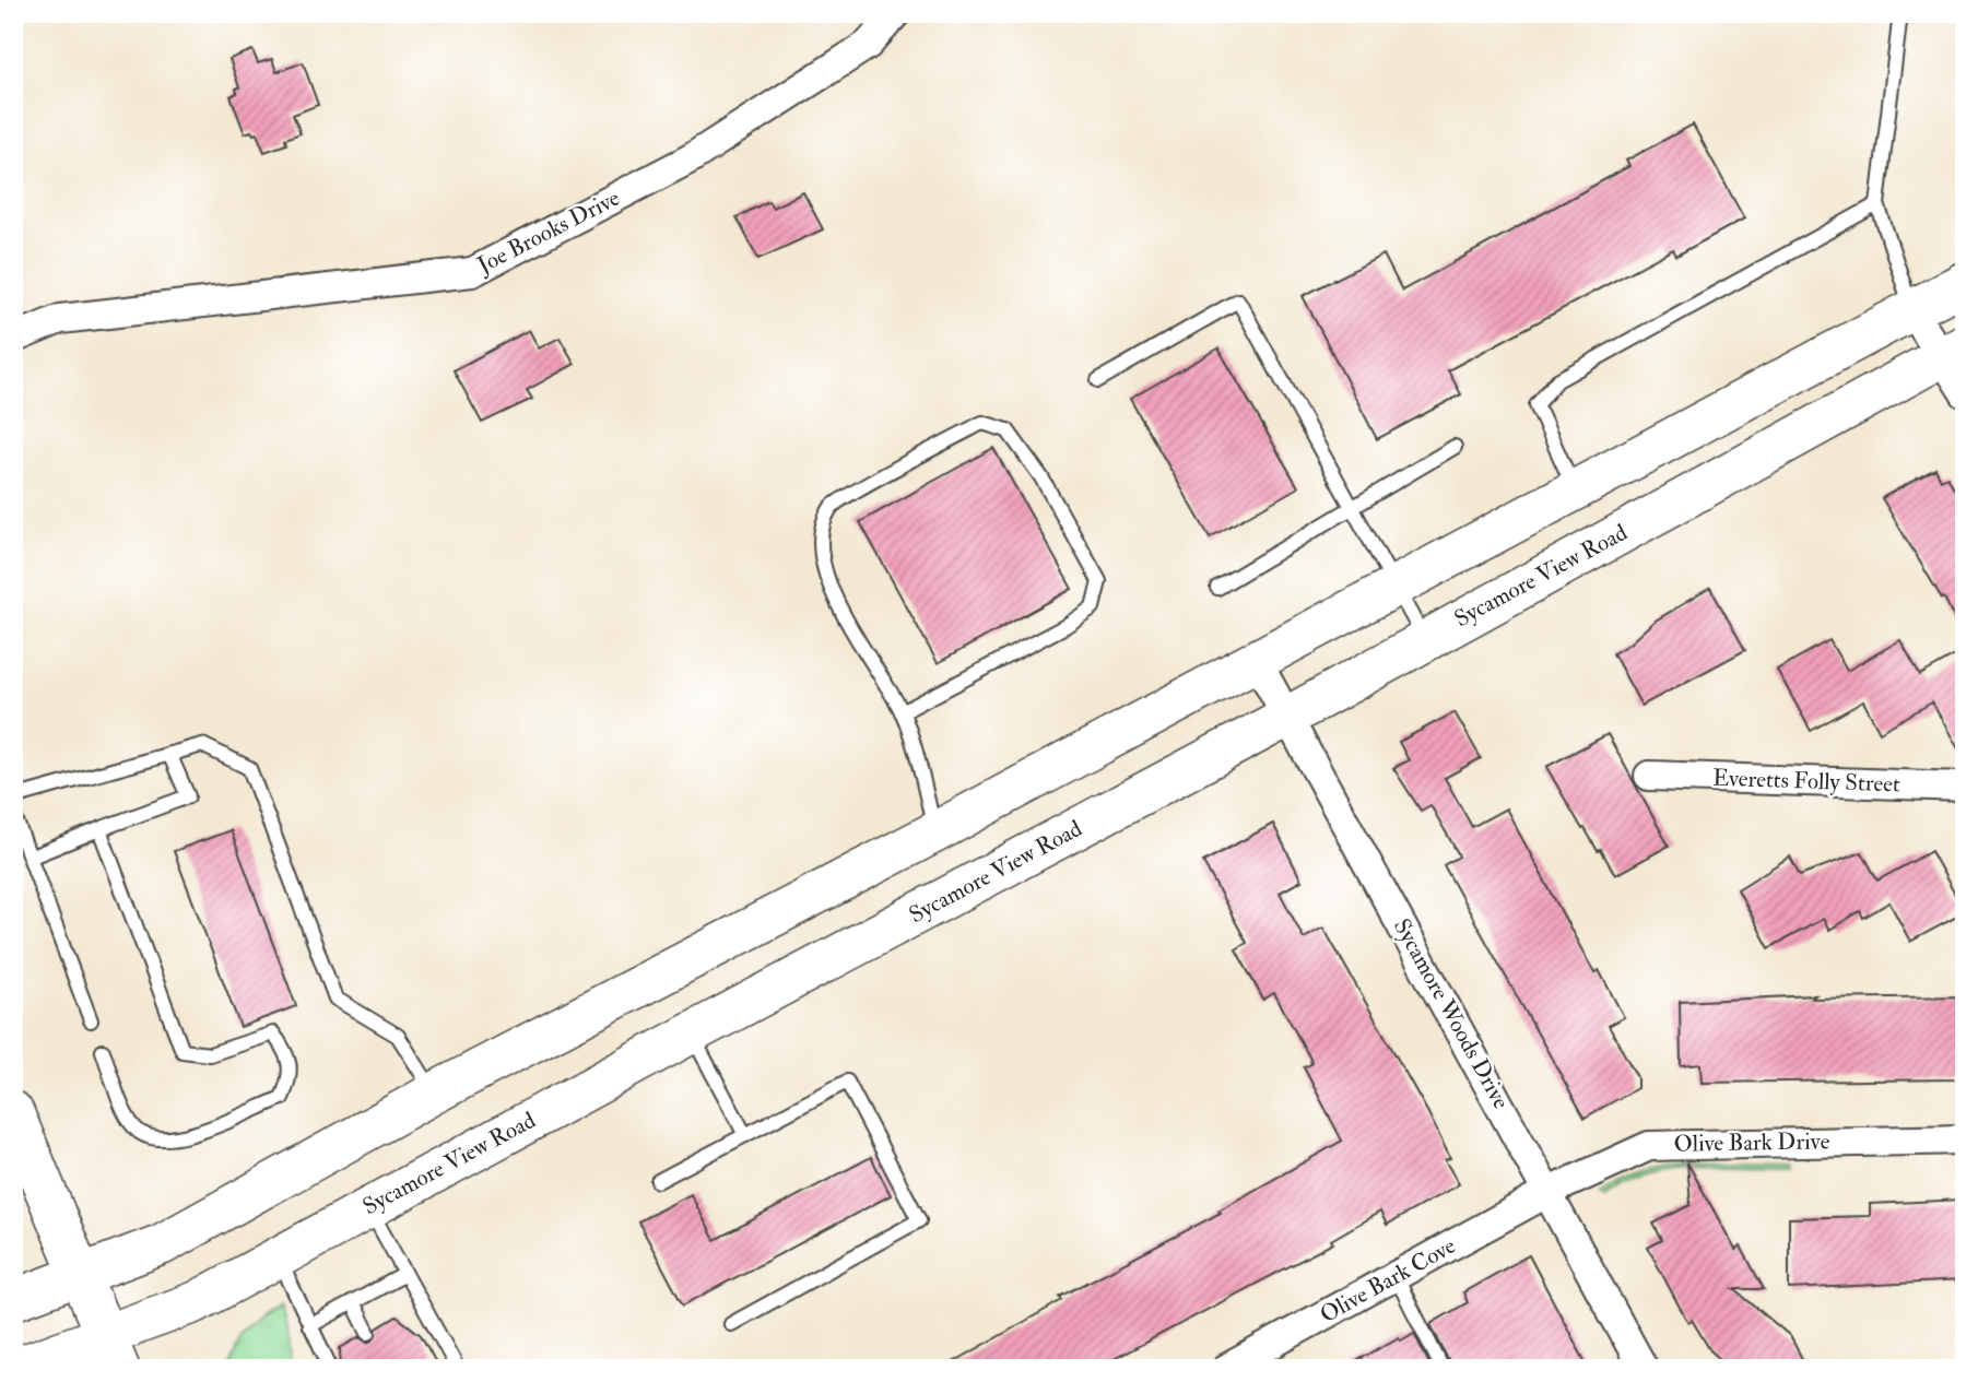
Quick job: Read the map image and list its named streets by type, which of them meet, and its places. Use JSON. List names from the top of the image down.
{
  "streets": {
    "main road": ["Sycamore View Road"],
    "street": [
      "Joe Brooks Drive",
      "Everetts Folly Street",
      "Sycamore Woods Drive",
      "Olive Bark Drive",
      "Olive Bark Cove"
    ]
  },
  "crossings": [
    ["Sycamore View Road", "Sycamore Woods Drive"],
    ["Sycamore Woods Drive", "Olive Bark Drive"],
    ["Sycamore Woods Drive", "Olive Bark Cove"],
    ["Olive Bark Drive", "Olive Bark Cove"]
  ]
}
